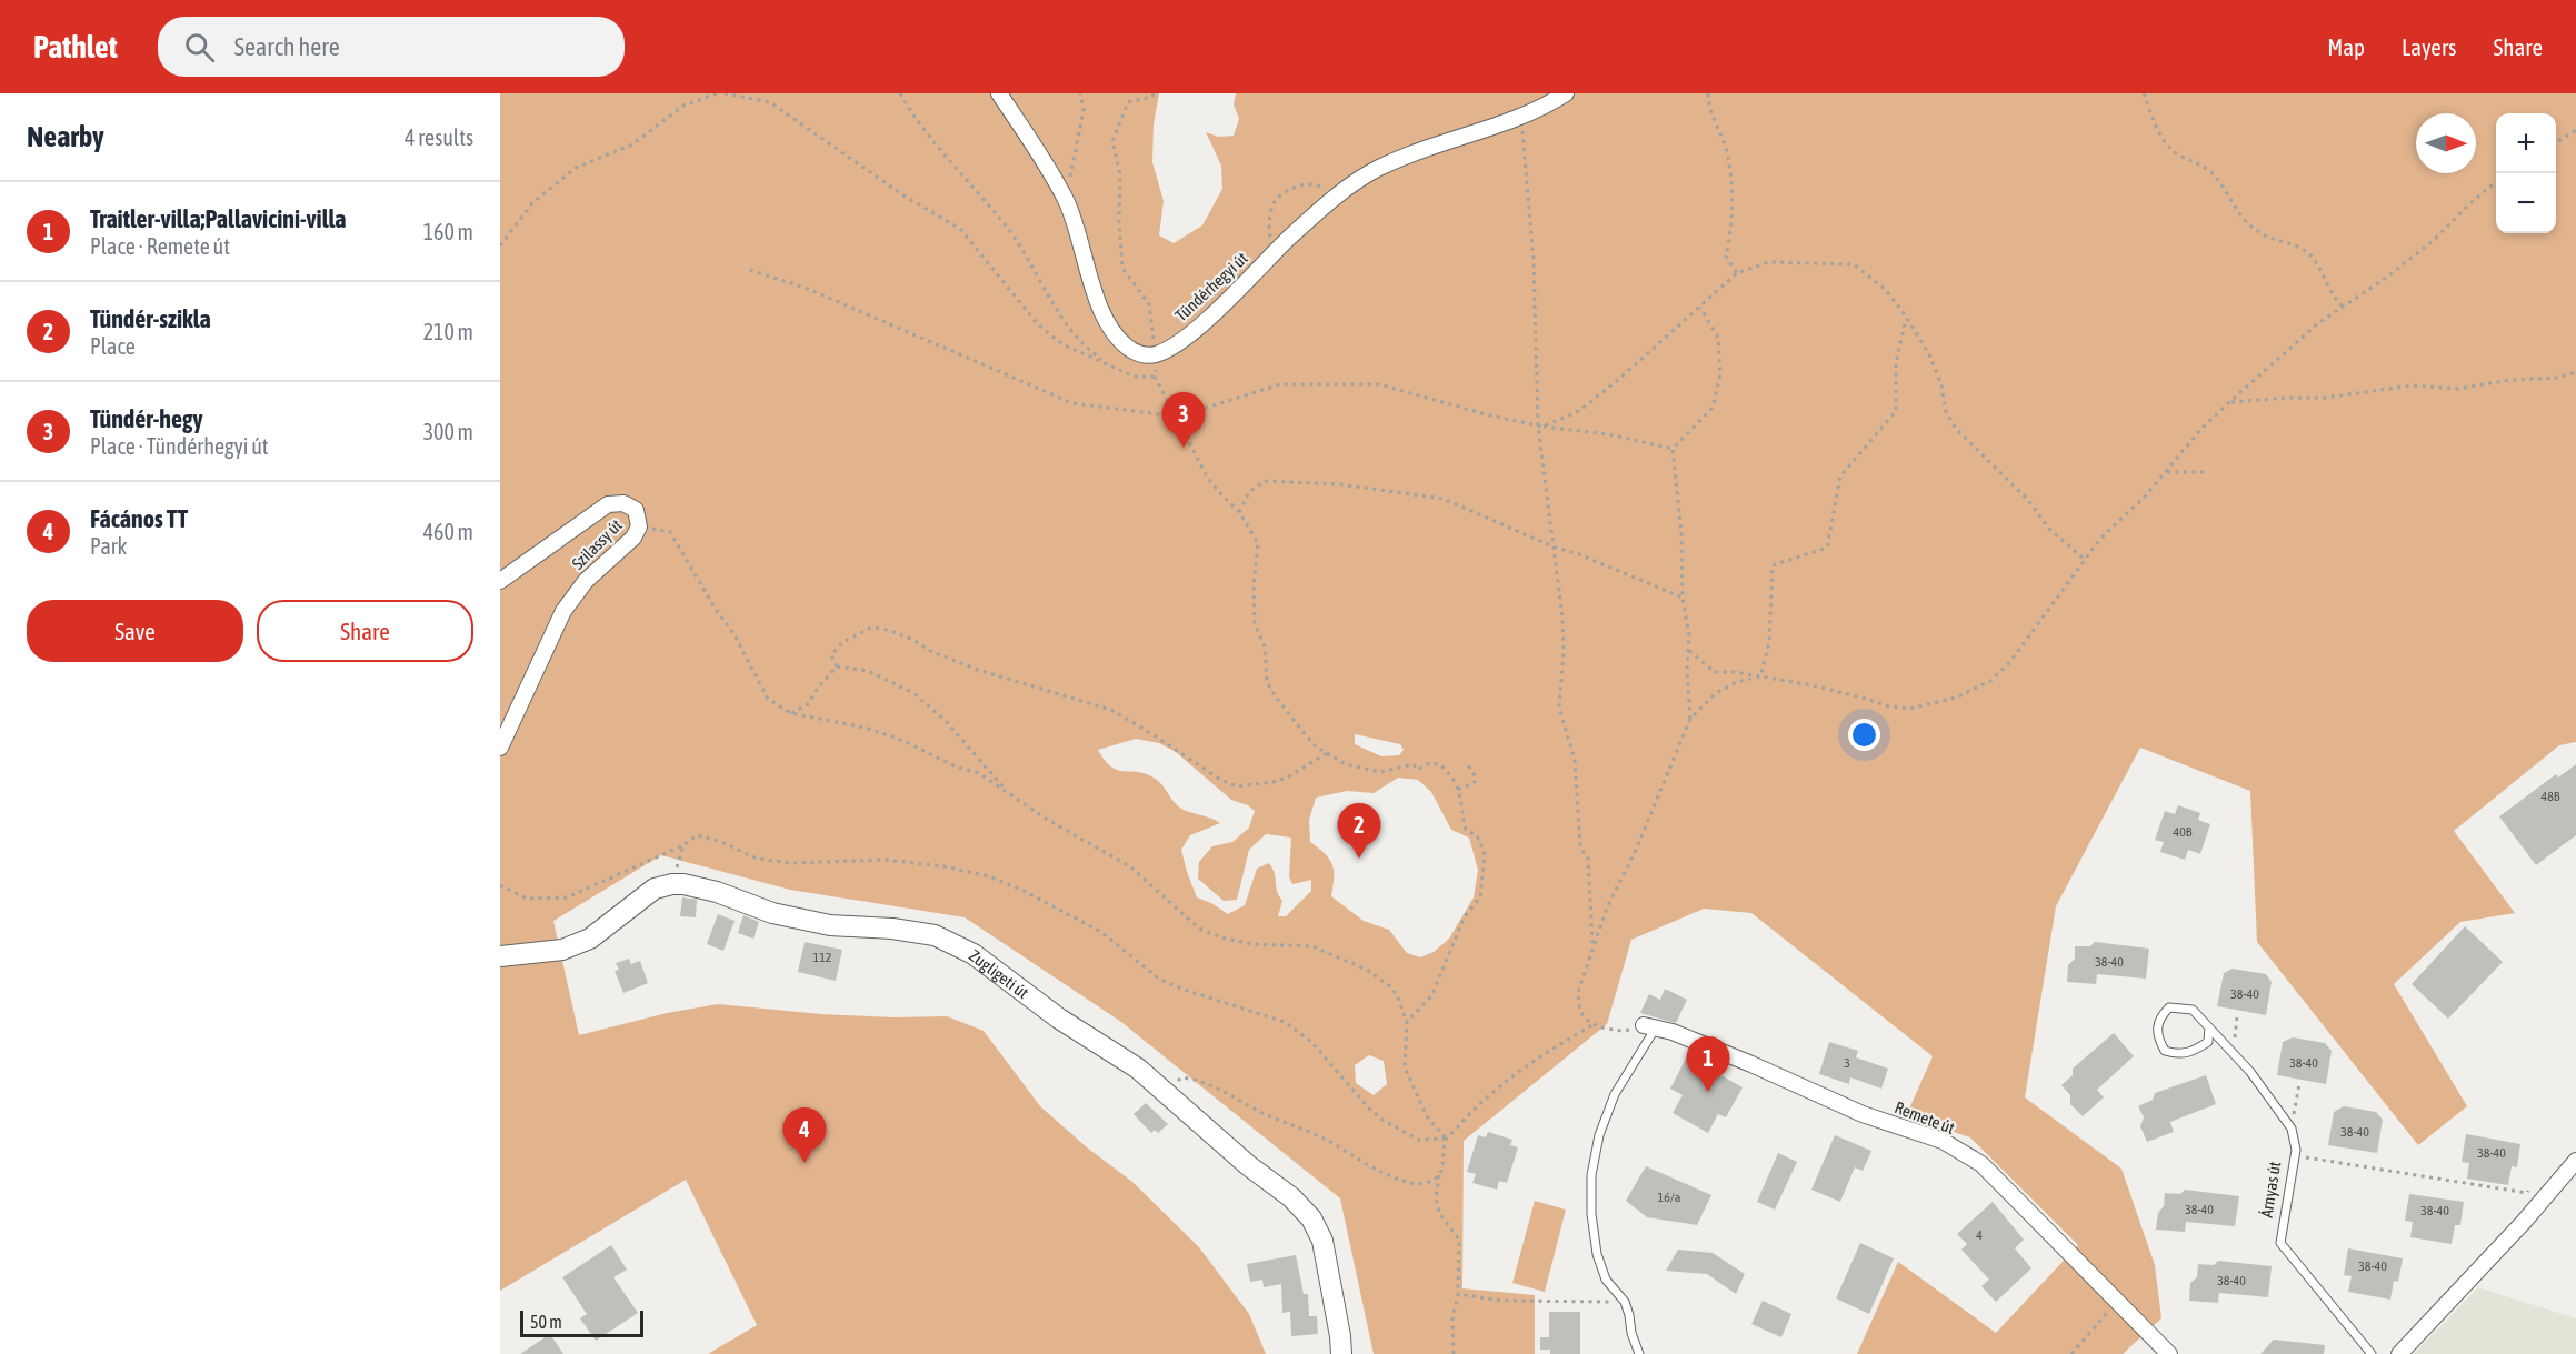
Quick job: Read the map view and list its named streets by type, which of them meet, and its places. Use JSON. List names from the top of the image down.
{
  "streets": {
    "street": [
      "Tündérhegyi út",
      "Szilassy út",
      "Zugligeti út",
      "Remete út"
    ],
    "lane": ["Árnyas út"]
  },
  "house_numbers": [
    "48B",
    "40B",
    "112",
    "38-40",
    "38-40",
    "3",
    "38-40",
    "38-40",
    "38-40",
    "16/a",
    "38-40",
    "38-40",
    "4",
    "38-40",
    "38-40"
  ],
  "scale_bar": "50 m",
  "north": "right",
  "page": {
    "header": "Pathlet",
    "search": "Search here",
    "nav": ["Map", "Layers", "Share"],
    "heading": ["Nearby", "4 results"],
    "map_buttons": ["+", "−"],
    "list": [
      {
        "mark": "1",
        "name": "Traitler-villa;Pallavicini-villa",
        "note": "Place · Remete út",
        "value": "160 m"
      },
      {
        "mark": "2",
        "name": "Tündér-szikla",
        "note": "Place",
        "value": "210 m"
      },
      {
        "mark": "3",
        "name": "Tündér-hegy",
        "note": "Place · Tündérhegyi út",
        "value": "300 m"
      },
      {
        "mark": "4",
        "name": "Fácános TT",
        "note": "Park",
        "value": "460 m"
      }
    ],
    "pins": [
      "3",
      "2",
      "1",
      "4"
    ],
    "buttons": ["Save", "Share"],
    "scale": "50 m"
  }
}
